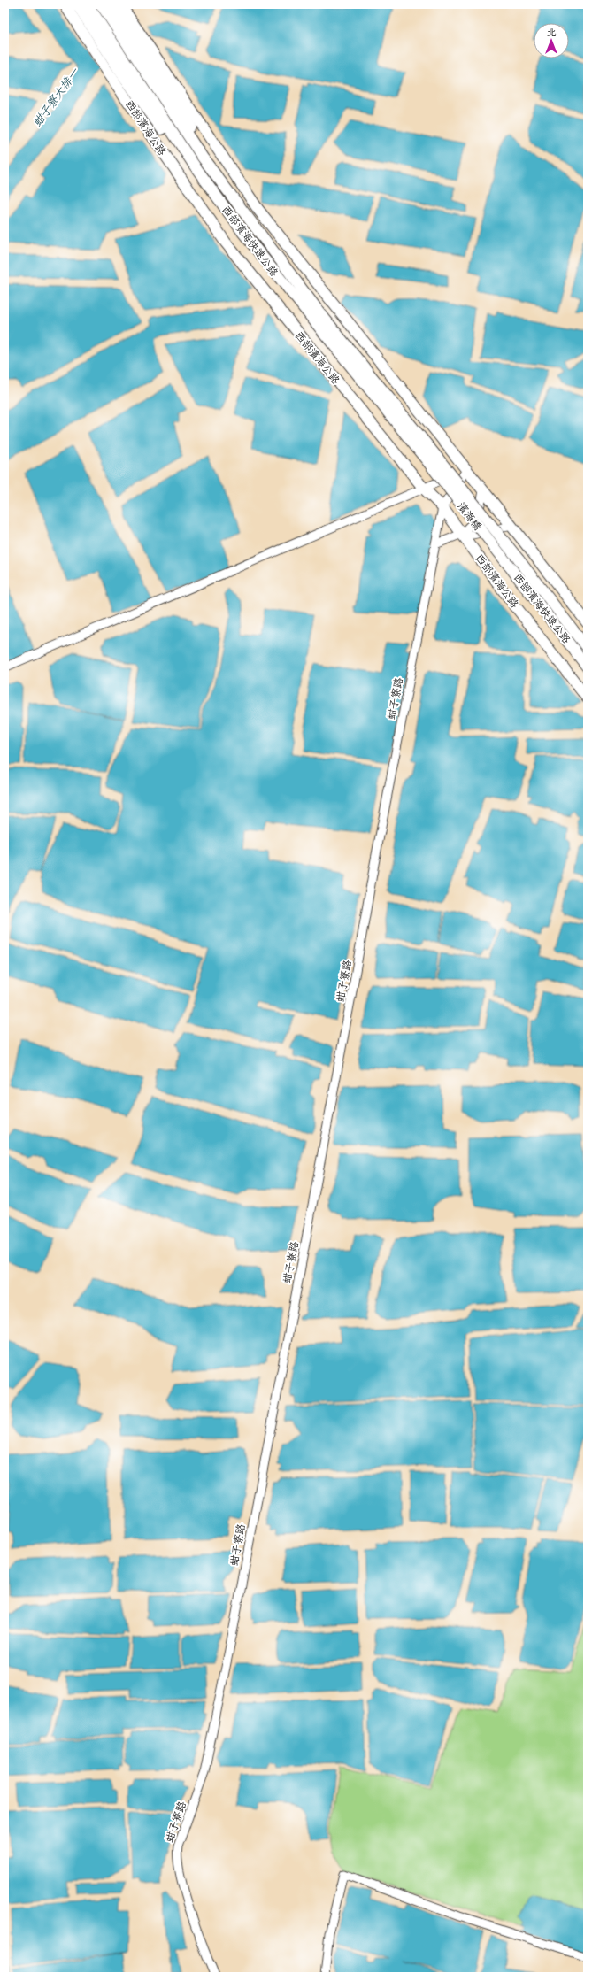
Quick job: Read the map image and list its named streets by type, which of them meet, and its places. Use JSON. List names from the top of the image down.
{
  "streets": {
    "main road": ["西部濱海公路", "西部濱海快速公路", "濱海橋"],
    "street": ["蚶子寮路"]
  },
  "crossings": [
    ["西部濱海公路", "蚶子寮路"],
    ["西部濱海快速公路", "濱海橋"]
  ],
  "water": ["蚶子寮大排一"],
  "north": "top"
}
